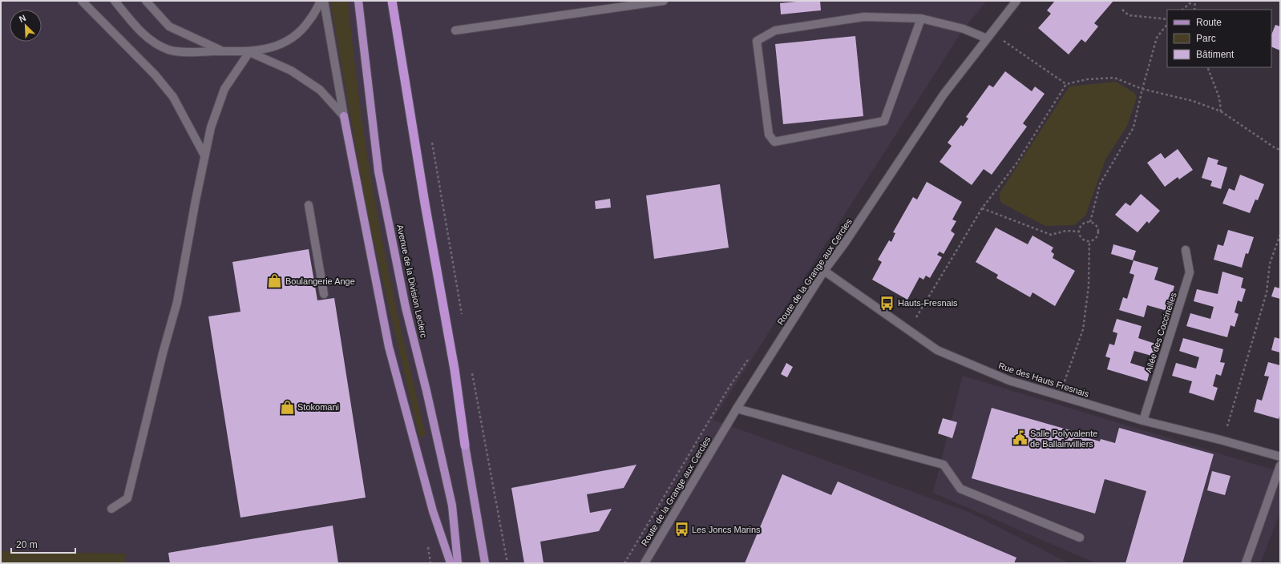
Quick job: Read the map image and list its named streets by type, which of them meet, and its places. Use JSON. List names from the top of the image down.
{
  "streets": {
    "main road": ["Avenue de la Division Leclerc"],
    "street": ["Route de la Grange aux Cercles", "Allée des Coccinelles", "Rue des Hauts Fresnais"]
  },
  "crossings": [
    ["Route de la Grange aux Cercles", "Rue des Hauts Fresnais"],
    ["Allée des Coccinelles", "Rue des Hauts Fresnais"]
  ],
  "places": {
    "shop": ["Boulangerie Ange", "Stokomani"],
    "bus stop": ["Hauts-Fresnais", "Les Joncs Marins"],
    "public building": ["Salle Polyvalente de Ballainvilliers"]
  },
  "legend": ["Route", "Parc", "Bâtiment"],
  "scale_bar": "20 m",
  "north": "top left"
}
